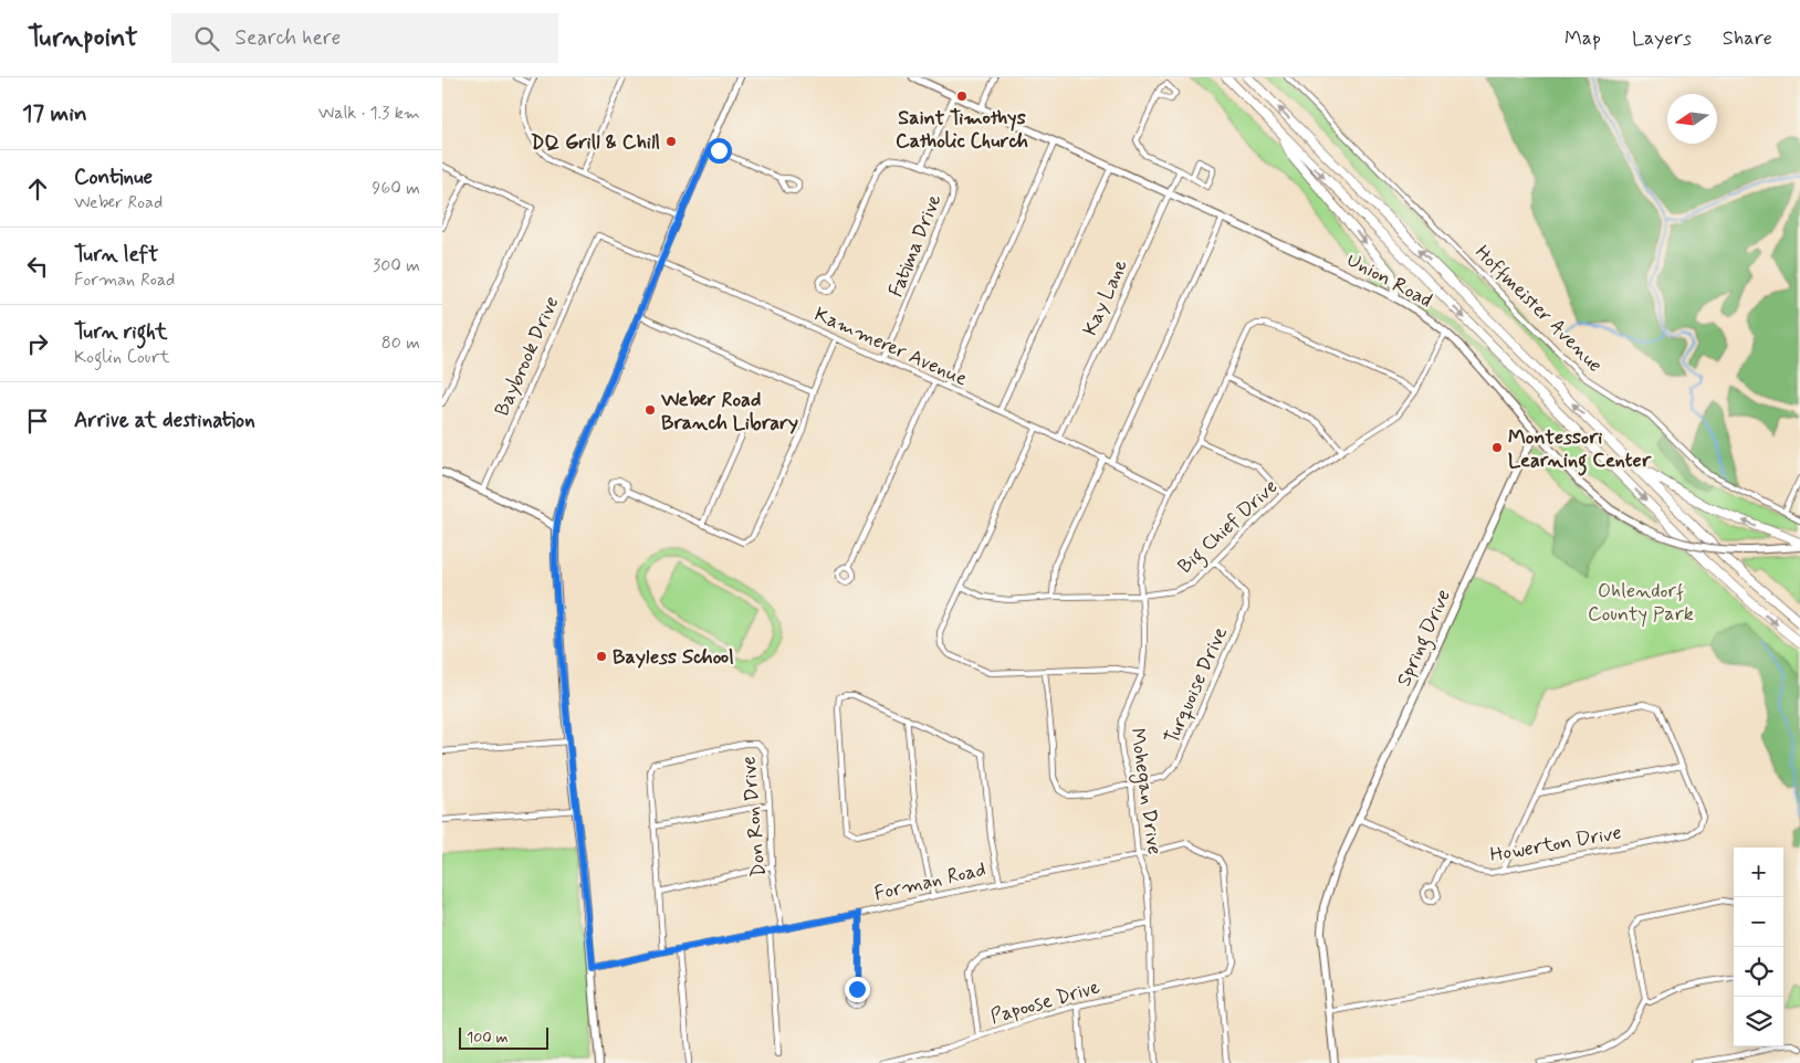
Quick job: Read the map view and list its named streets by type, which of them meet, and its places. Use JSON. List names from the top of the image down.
{
  "streets": {
    "main road": ["Union Road", "Spring Drive"],
    "street": [
      "Fatima Drive",
      "Kay Lane",
      "Hoffmeister Avenue",
      "Kammerer Avenue",
      "Baybrook Drive",
      "Big Chief Drive",
      "Turquoise Drive",
      "Mohegan Drive",
      "Don Ron Drive",
      "Howerton Drive",
      "Forman Road",
      "Papoose Drive"
    ]
  },
  "crossings": [
    ["Fatima Drive", "Union Road"],
    ["Fatima Drive", "Kammerer Avenue"],
    ["Union Road", "Kay Lane"],
    ["Union Road", "Big Chief Drive"],
    ["Union Road", "Spring Drive"],
    ["Kay Lane", "Kammerer Avenue"],
    ["Kammerer Avenue", "Baybrook Drive"],
    ["Kammerer Avenue", "Mohegan Drive"],
    ["Big Chief Drive", "Turquoise Drive"],
    ["Big Chief Drive", "Mohegan Drive"],
    ["Spring Drive", "Howerton Drive"],
    ["Turquoise Drive", "Mohegan Drive"],
    ["Mohegan Drive", "Forman Road"],
    ["Mohegan Drive", "Papoose Drive"],
    ["Don Ron Drive", "Forman Road"],
    ["Forman Road", "Papoose Drive"]
  ],
  "parks": ["Ohlendorf County Park"],
  "places": [
    "Saint Timothys Catholic Church",
    "DQ Grill & Chill",
    "Weber Road Branch Library",
    "Montessori Learning Center",
    "Bayless School"
  ],
  "scale_bar": "100 m",
  "north": "left",
  "page": {
    "header": "Turnpoint",
    "search": "Search here",
    "nav": ["Map", "Layers", "Share"],
    "heading": ["17 min", "Walk · 1.3 km"],
    "list": [
      ["Continue", "Weber Road", "960 m"],
      ["Turn left", "Forman Road", "300 m"],
      ["Turn right", "Koglin Court", "80 m"],
      "Arrive at destination"
    ],
    "map_buttons": ["+", "−"],
    "scale": "100 m"
  }
}
